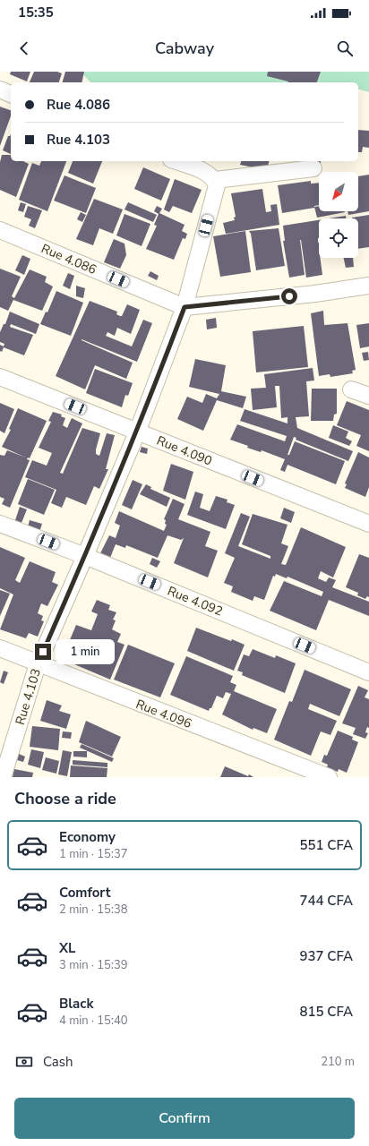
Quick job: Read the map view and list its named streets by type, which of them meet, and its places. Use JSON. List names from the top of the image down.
{
  "streets": {
    "street": [
      "Rue 4.086",
      "Rue 4.090",
      "Rue 4.092",
      "Rue 4.103",
      "Rue 4.096"
    ]
  },
  "crossings": [
    ["Rue 4.086", "Rue 4.103"],
    ["Rue 4.090", "Rue 4.103"],
    ["Rue 4.092", "Rue 4.103"],
    ["Rue 4.103", "Rue 4.096"]
  ],
  "north": "bottom left",
  "page": {
    "status": "15:35",
    "header": "Cabway",
    "banner": ["Rue 4.086", "Rue 4.103"],
    "bubble": "1 min",
    "heading": "Choose a ride",
    "list": [
      {
        "name": "Economy",
        "note": "1 min · 15:37",
        "value": "551 CFA"
      },
      {
        "name": "Comfort",
        "note": "2 min · 15:38",
        "value": "744 CFA"
      },
      {
        "name": "XL",
        "note": "3 min · 15:39",
        "value": "937 CFA"
      },
      {
        "name": "Black",
        "note": "4 min · 15:40",
        "value": "815 CFA"
      }
    ],
    "pay": ["Cash", "210 m"],
    "buttons": "Confirm"
  }
}
